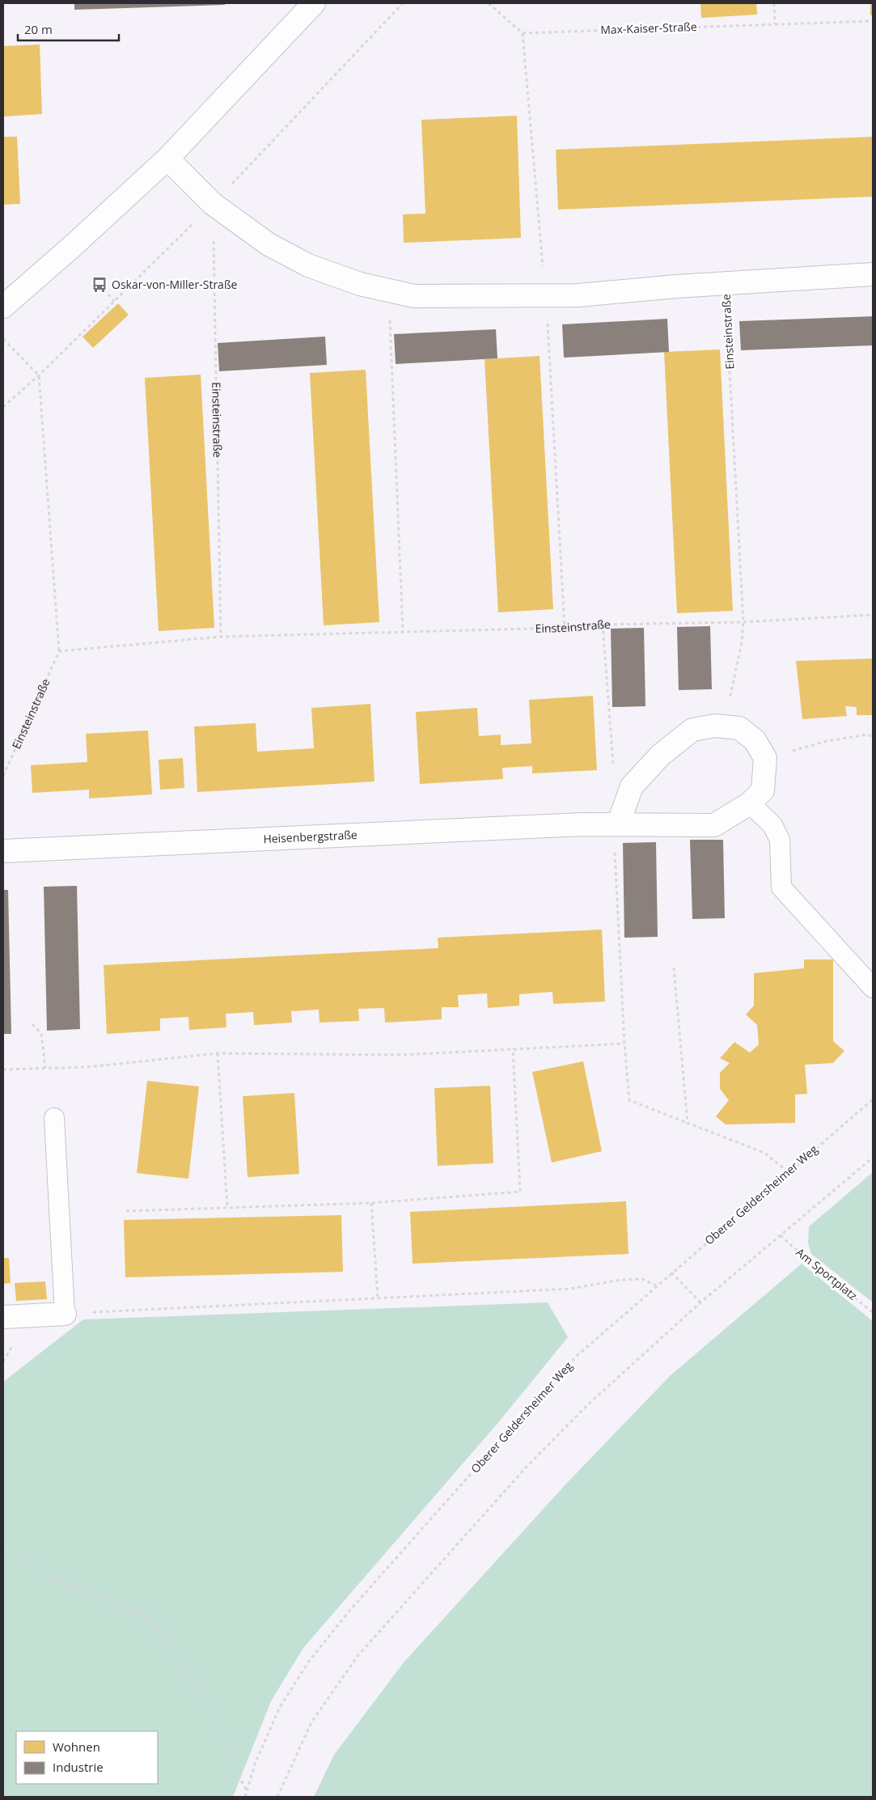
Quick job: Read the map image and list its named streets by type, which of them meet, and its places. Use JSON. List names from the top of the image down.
{
  "streets": {
    "street": ["Einsteinstraße", "Heisenbergstraße"],
    "path": ["Max-Kaiser-Straße", "Oberer Geldersheimer Weg", "Am Sportplatz"]
  },
  "places": {
    "bus stop": ["Oskar-von-Miller-Straße"]
  },
  "legend": ["Wohnen", "Industrie"],
  "scale_bar": "20 m"
}
